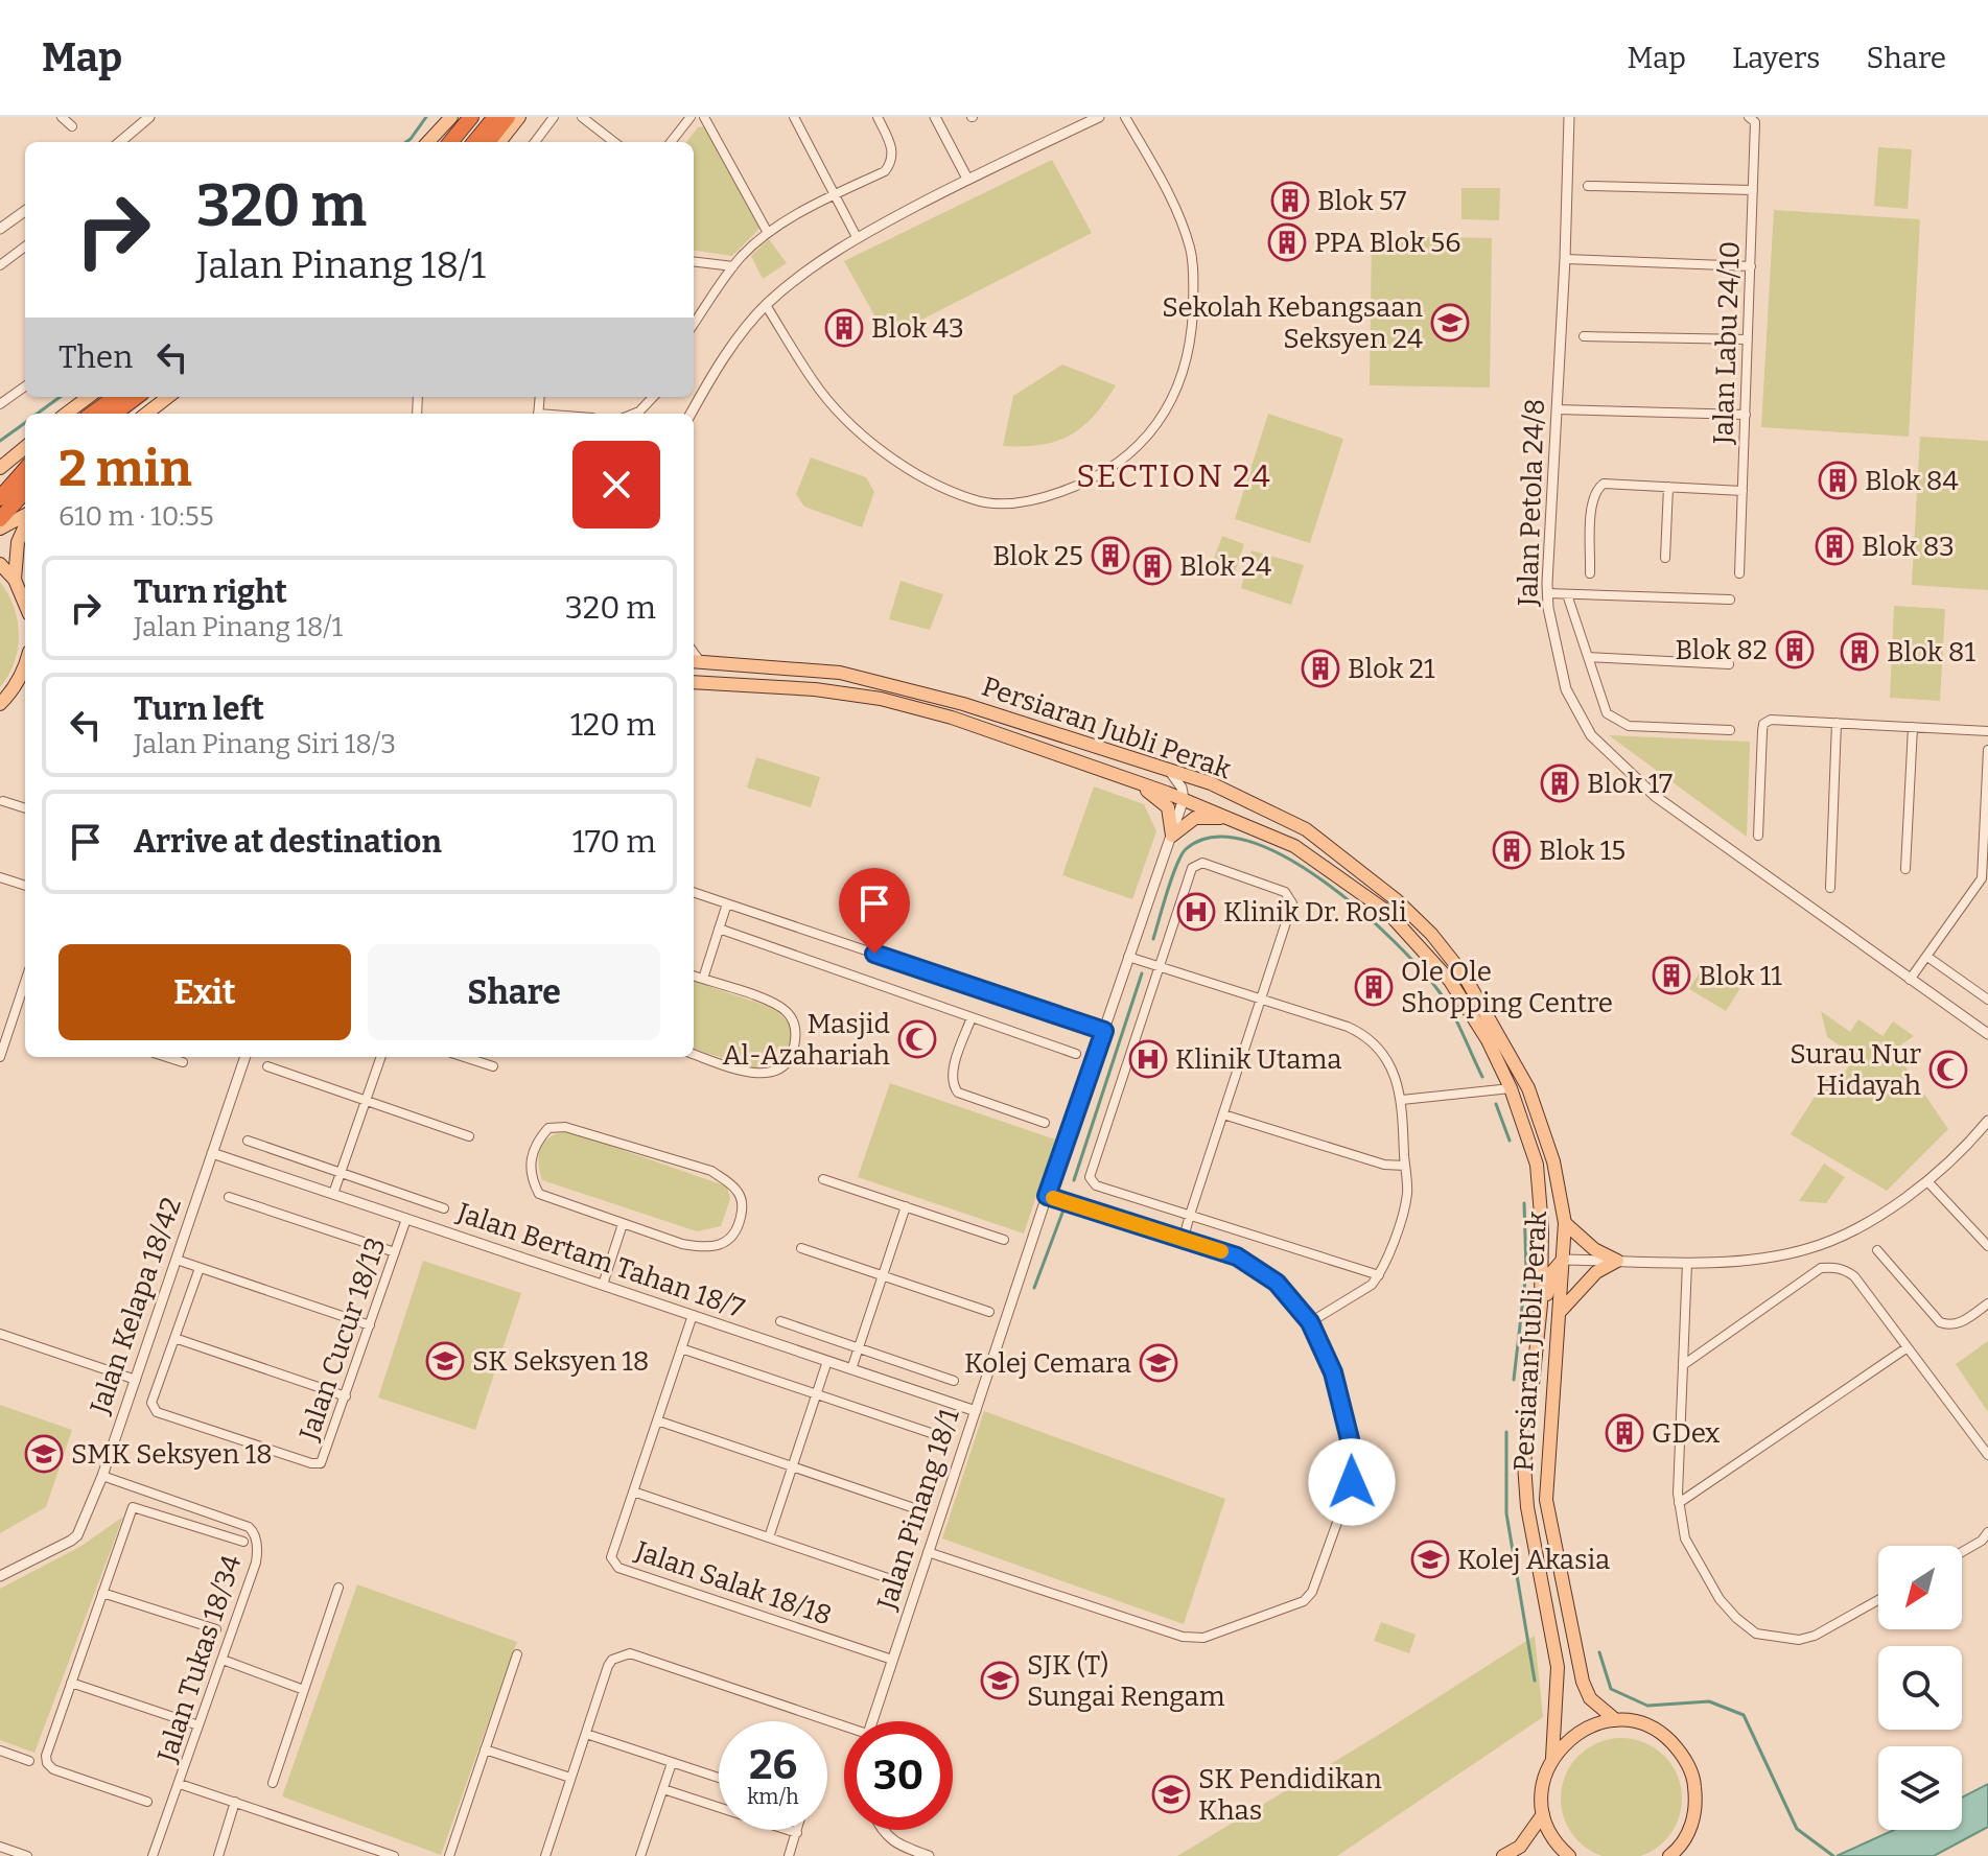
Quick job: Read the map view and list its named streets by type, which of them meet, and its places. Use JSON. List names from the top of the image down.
{
  "streets": {
    "main road": ["Persiaran Jubli Perak"],
    "street": [
      "Jalan Labu 24/10",
      "Jalan Petola 24/8",
      "Jalan Bertam Tahan 18/7",
      "Jalan Kelapa 18/42",
      "Jalan Cucur 18/13",
      "Jalan Pinang 18/1",
      "Jalan Salak 18/18",
      "Jalan Tukas 18/34"
    ]
  },
  "crossings": [
    ["Persiaran Jubli Perak", "Jalan Pinang 18/1"],
    ["Jalan Bertam Tahan 18/7", "Jalan Kelapa 18/42"],
    ["Jalan Bertam Tahan 18/7", "Jalan Cucur 18/13"],
    ["Jalan Bertam Tahan 18/7", "Jalan Pinang 18/1"],
    ["Jalan Kelapa 18/42", "Jalan Tukas 18/34"],
    ["Jalan Pinang 18/1", "Jalan Salak 18/18"]
  ],
  "districts": ["SECTION 24"],
  "places": {
    "building": [
      "Blok 57",
      "PPA Blok 56",
      "Blok 43",
      "Blok 84",
      "Blok 83",
      "Blok 25",
      "Blok 24",
      "Blok 82",
      "Blok 81",
      "Blok 21",
      "Blok 17",
      "Blok 15",
      "Blok 11",
      "Ole Ole Shopping Centre",
      "GDex"
    ],
    "school or university": [
      "Sekolah Kebangsaan Seksyen 24",
      "SK Seksyen 18",
      "Kolej Cemara",
      "SMK Seksyen 18",
      "Kolej Akasia",
      "SJK (T) Sungai Rengam",
      "SK Pendidikan Khas"
    ],
    "hospital": ["Klinik Dr. Rosli", "Klinik Utama"],
    "mosque": ["Masjid Al-Azahariah", "Surau Nur Hidayah"]
  },
  "north": "bottom left",
  "page": {
    "header": "Map",
    "nav": ["Map", "Layers", "Share"],
    "turn": ["320 m", "Jalan Pinang 18/1"],
    "then": "Then",
    "heading": ["2 min", "610 m · 10:55"],
    "list": [
      {
        "name": "Turn right",
        "note": "Jalan Pinang 18/1",
        "value": "320 m"
      },
      {
        "name": "Turn left",
        "note": "Jalan Pinang Siri 18/3",
        "value": "120 m"
      },
      {
        "name": "Arrive at destination",
        "value": "170 m"
      }
    ],
    "buttons": ["Exit", "Share"],
    "speed": "26 km/h",
    "limit": "30"
  }
}
